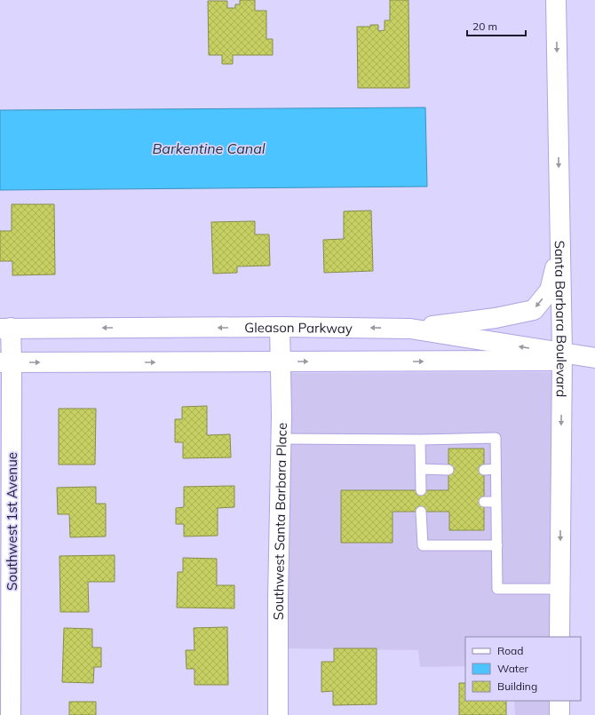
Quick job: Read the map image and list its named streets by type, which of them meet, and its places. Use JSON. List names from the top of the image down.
{
  "streets": {
    "main road": [
      "Santa Barbara Boulevard",
      "Gleason Parkway",
      "Southwest 1st Avenue",
      "Southwest Santa Barbara Place"
    ]
  },
  "crossings": [
    ["Santa Barbara Boulevard", "Gleason Parkway"],
    ["Gleason Parkway", "Southwest 1st Avenue"],
    ["Gleason Parkway", "Southwest Santa Barbara Place"]
  ],
  "one_way": ["Santa Barbara Boulevard"],
  "water": ["Barkentine Canal"],
  "legend": ["Road", "Water", "Building"],
  "scale_bar": "20 m"
}
